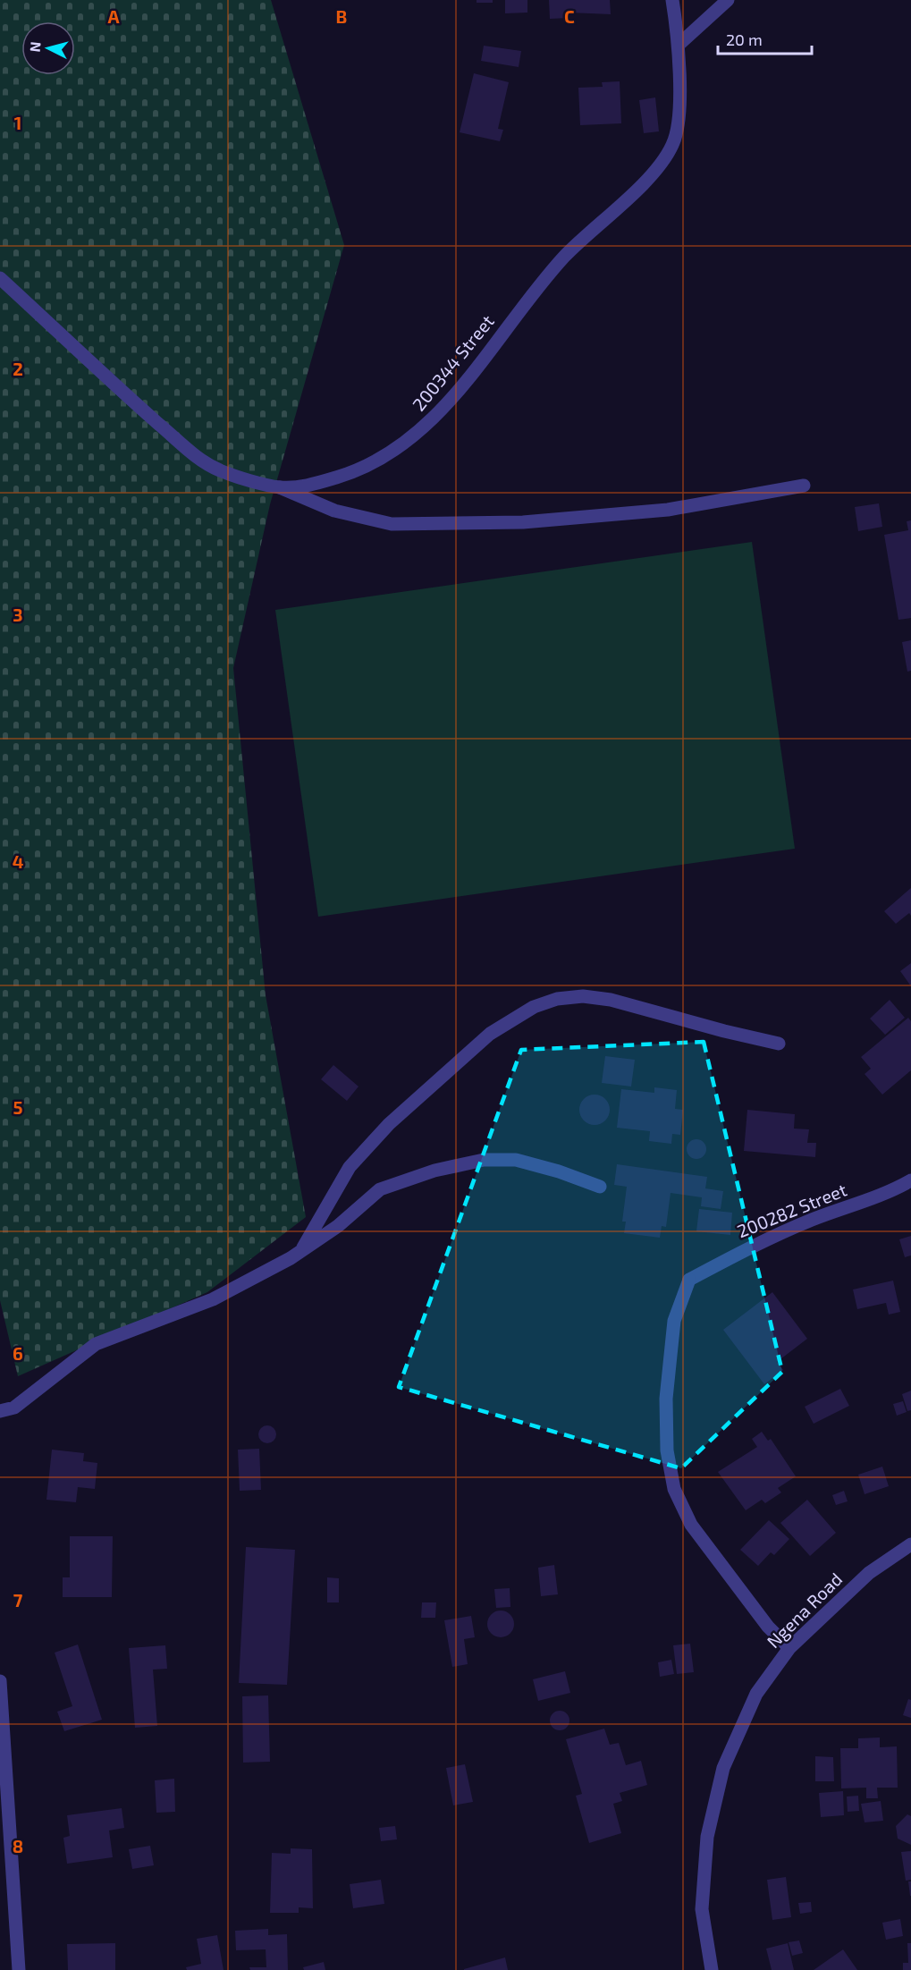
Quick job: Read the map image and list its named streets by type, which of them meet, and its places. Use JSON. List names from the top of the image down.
{
  "streets": {
    "street": ["200344 Street", "200282 Street", "Ngena Road"]
  },
  "crossings": [
    ["200282 Street", "Ngena Road"]
  ],
  "scale_bar": "20 m",
  "north": "left",
  "grid": {
    "columns": ["A", "B", "C"],
    "rows": [
      "1",
      "2",
      "3",
      "4",
      "5",
      "6",
      "7",
      "8"
    ]
  }
}
